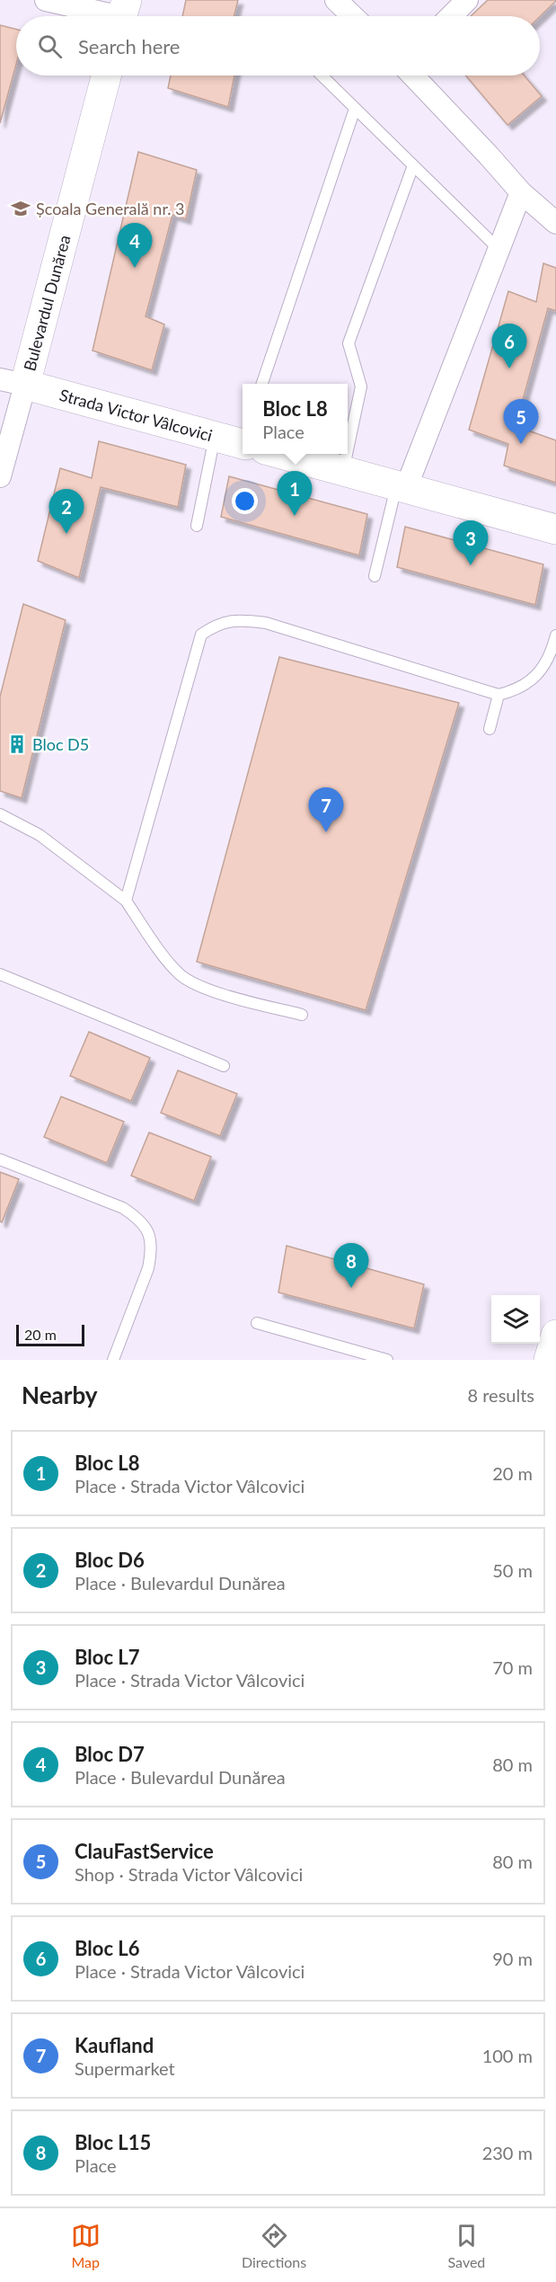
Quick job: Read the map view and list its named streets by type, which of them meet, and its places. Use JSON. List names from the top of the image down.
{
  "streets": {
    "street": ["Bulevardul Dunărea", "Strada Victor Vâlcovici"]
  },
  "crossings": [
    ["Bulevardul Dunărea", "Strada Victor Vâlcovici"]
  ],
  "places": {
    "school or university": ["Școala Generală nr. 3"],
    "building": ["Bloc D5"]
  },
  "scale_bar": "20 m",
  "page": {
    "search": "Search here",
    "pins": [
      "4",
      "6",
      "5",
      "1",
      "2",
      "3",
      "7",
      "8"
    ],
    "popup": ["Bloc L8", "Place"],
    "scale": "20 m",
    "heading": ["Nearby", "8 results"],
    "list": [
      {
        "mark": "1",
        "name": "Bloc L8",
        "note": "Place · Strada Victor Vâlcovici",
        "value": "20 m"
      },
      {
        "mark": "2",
        "name": "Bloc D6",
        "note": "Place · Bulevardul Dunărea",
        "value": "50 m"
      },
      {
        "mark": "3",
        "name": "Bloc L7",
        "note": "Place · Strada Victor Vâlcovici",
        "value": "70 m"
      },
      {
        "mark": "4",
        "name": "Bloc D7",
        "note": "Place · Bulevardul Dunărea",
        "value": "80 m"
      },
      {
        "mark": "5",
        "name": "ClauFastService",
        "note": "Shop · Strada Victor Vâlcovici",
        "value": "80 m"
      },
      {
        "mark": "6",
        "name": "Bloc L6",
        "note": "Place · Strada Victor Vâlcovici",
        "value": "90 m"
      },
      {
        "mark": "7",
        "name": "Kaufland",
        "note": "Supermarket",
        "value": "100 m"
      },
      {
        "mark": "8",
        "name": "Bloc L15",
        "note": "Place",
        "value": "230 m"
      }
    ],
    "nav": ["Map", "Directions", "Saved"]
  }
}
